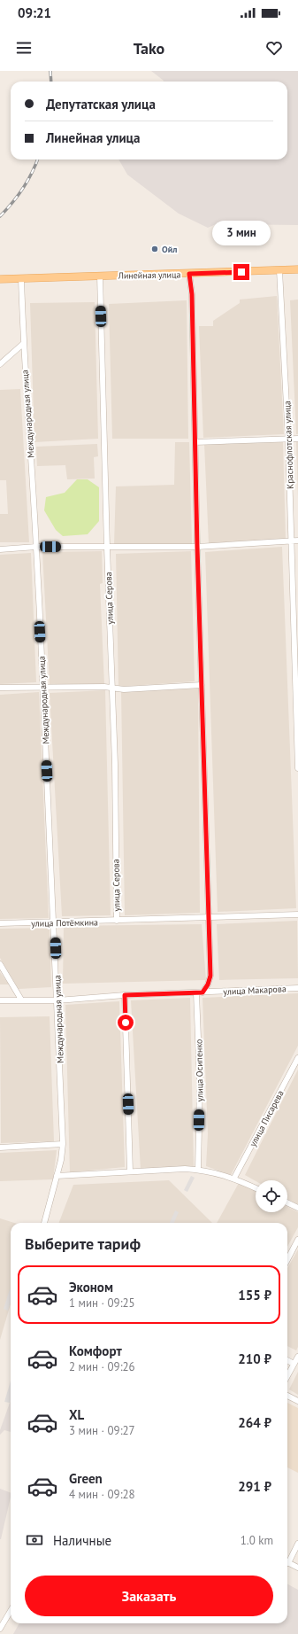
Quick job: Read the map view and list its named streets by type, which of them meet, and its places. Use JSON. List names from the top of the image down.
{
  "streets": {
    "main road": ["Линейная улица"],
    "street": [
      "Международная улица",
      "Краснофлотская улица",
      "улица Серова",
      "улица Потёмкина",
      "улица Макарова",
      "улица Осипенко",
      "улица Писарева"
    ]
  },
  "crossings": [
    ["Линейная улица", "Международная улица"],
    ["Линейная улица", "Краснофлотская улица"],
    ["Линейная улица", "улица Серова"],
    ["Международная улица", "улица Потёмкина"],
    ["Международная улица", "улица Макарова"],
    ["улица Серова", "улица Потёмкина"],
    ["улица Макарова", "улица Осипенко"]
  ],
  "places": ["Ойл"],
  "page": {
    "status": "09:21",
    "header": "Tako",
    "banner": ["Депутатская улица", "Линейная улица"],
    "bubble": "3 мин",
    "heading": "Выберите тариф",
    "list": [
      {
        "name": "Эконом",
        "note": "1 мин · 09:25",
        "value": "155 ₽"
      },
      {
        "name": "Комфорт",
        "note": "2 мин · 09:26",
        "value": "210 ₽"
      },
      {
        "name": "XL",
        "note": "3 мин · 09:27",
        "value": "264 ₽"
      },
      {
        "name": "Green",
        "note": "4 мин · 09:28",
        "value": "291 ₽"
      }
    ],
    "pay": ["Наличные", "1.0 km"],
    "buttons": "Заказать"
  }
}
